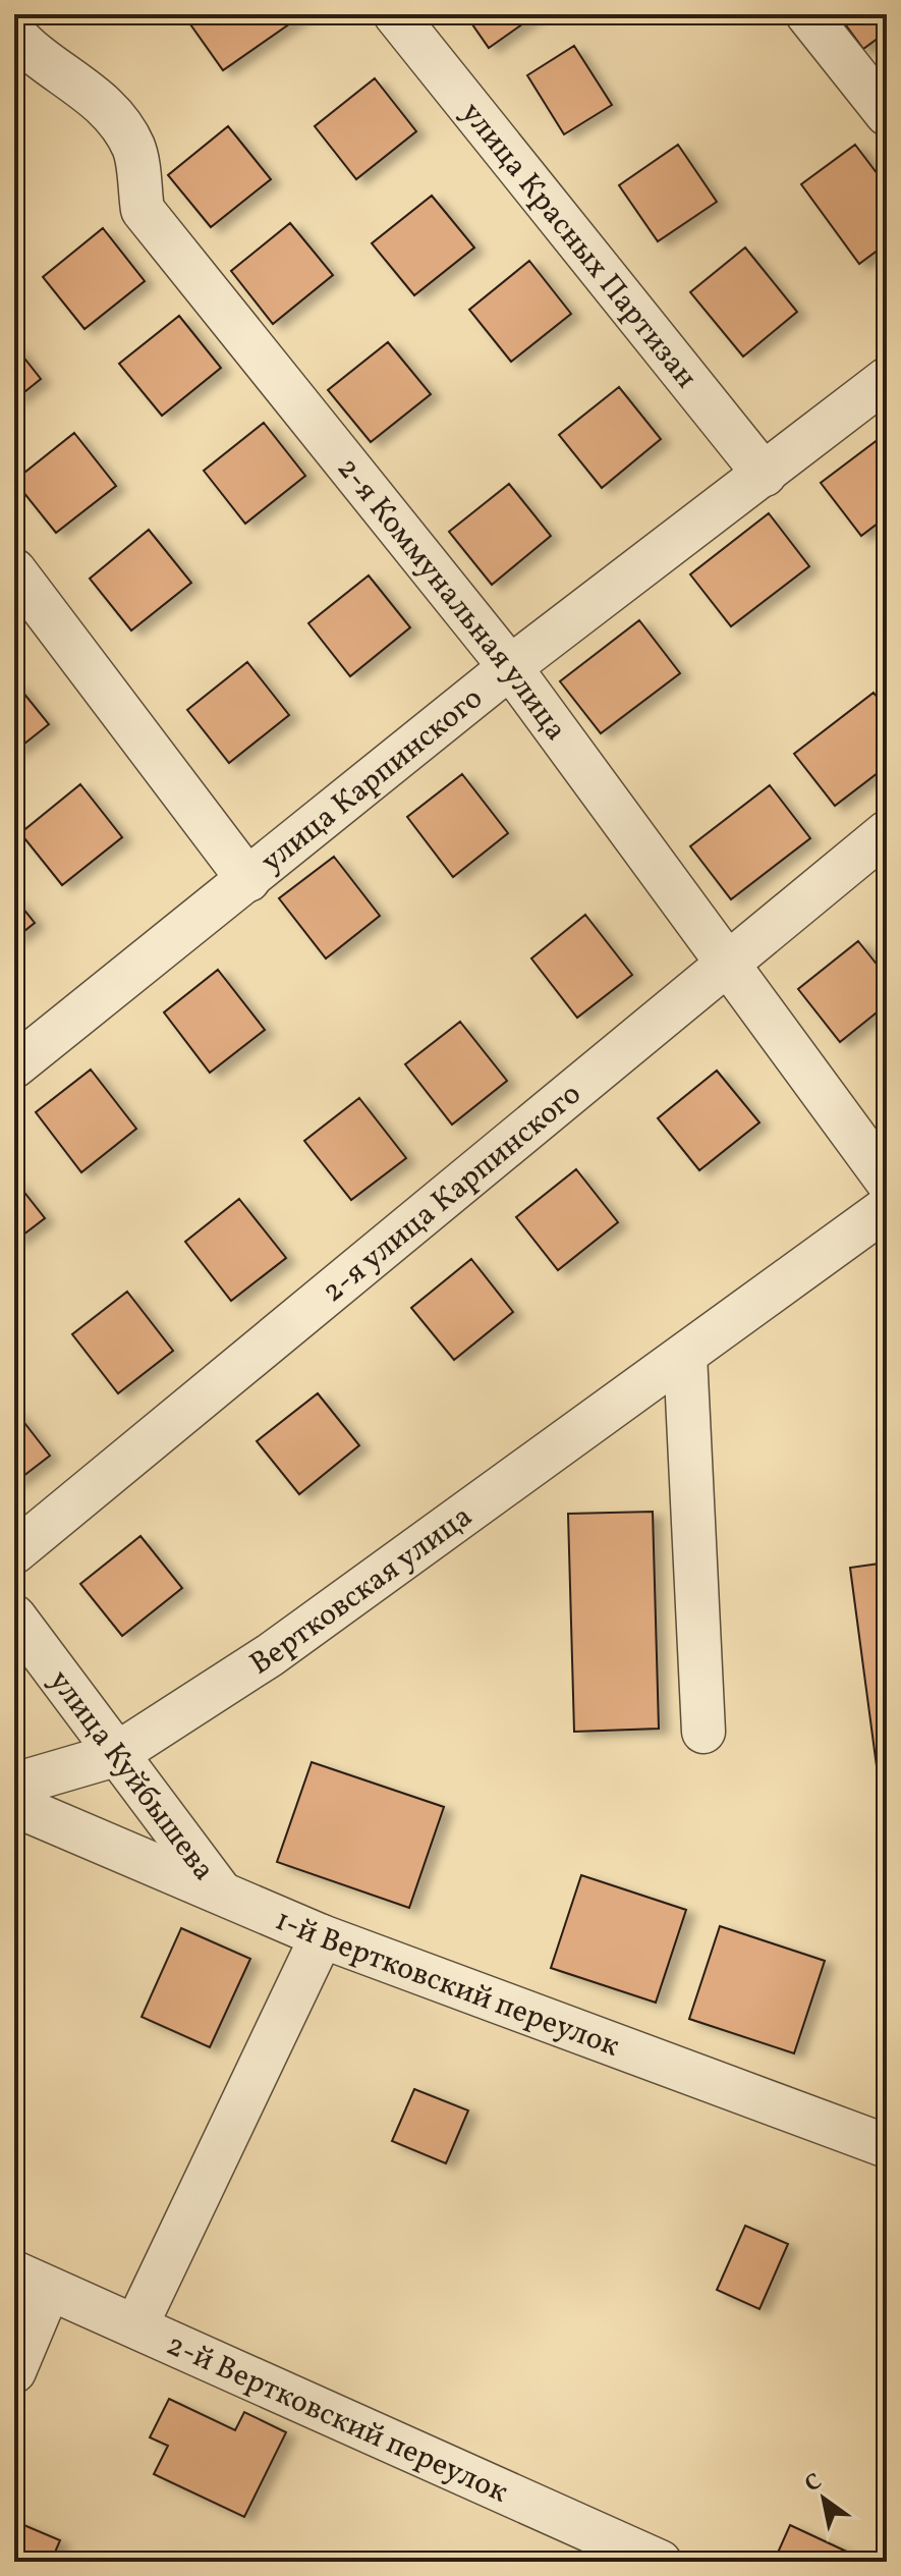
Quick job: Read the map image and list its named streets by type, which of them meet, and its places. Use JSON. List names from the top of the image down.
{
  "streets": {
    "street": [
      "улица Красных Партизан",
      "2-я Коммунальная улица",
      "улица Карпинского",
      "2-я улица Карпинского",
      "Вертковская улица",
      "улица Куйбышева",
      "1-й Вертковский переулок",
      "2-й Вертковский переулок"
    ]
  },
  "crossings": [
    ["улица Красных Партизан", "улица Карпинского"],
    ["2-я Коммунальная улица", "улица Карпинского"],
    ["2-я Коммунальная улица", "2-я улица Карпинского"],
    ["Вертковская улица", "улица Куйбышева"],
    ["улица Куйбышева", "1-й Вертковский переулок"]
  ],
  "north": "top left"
}
